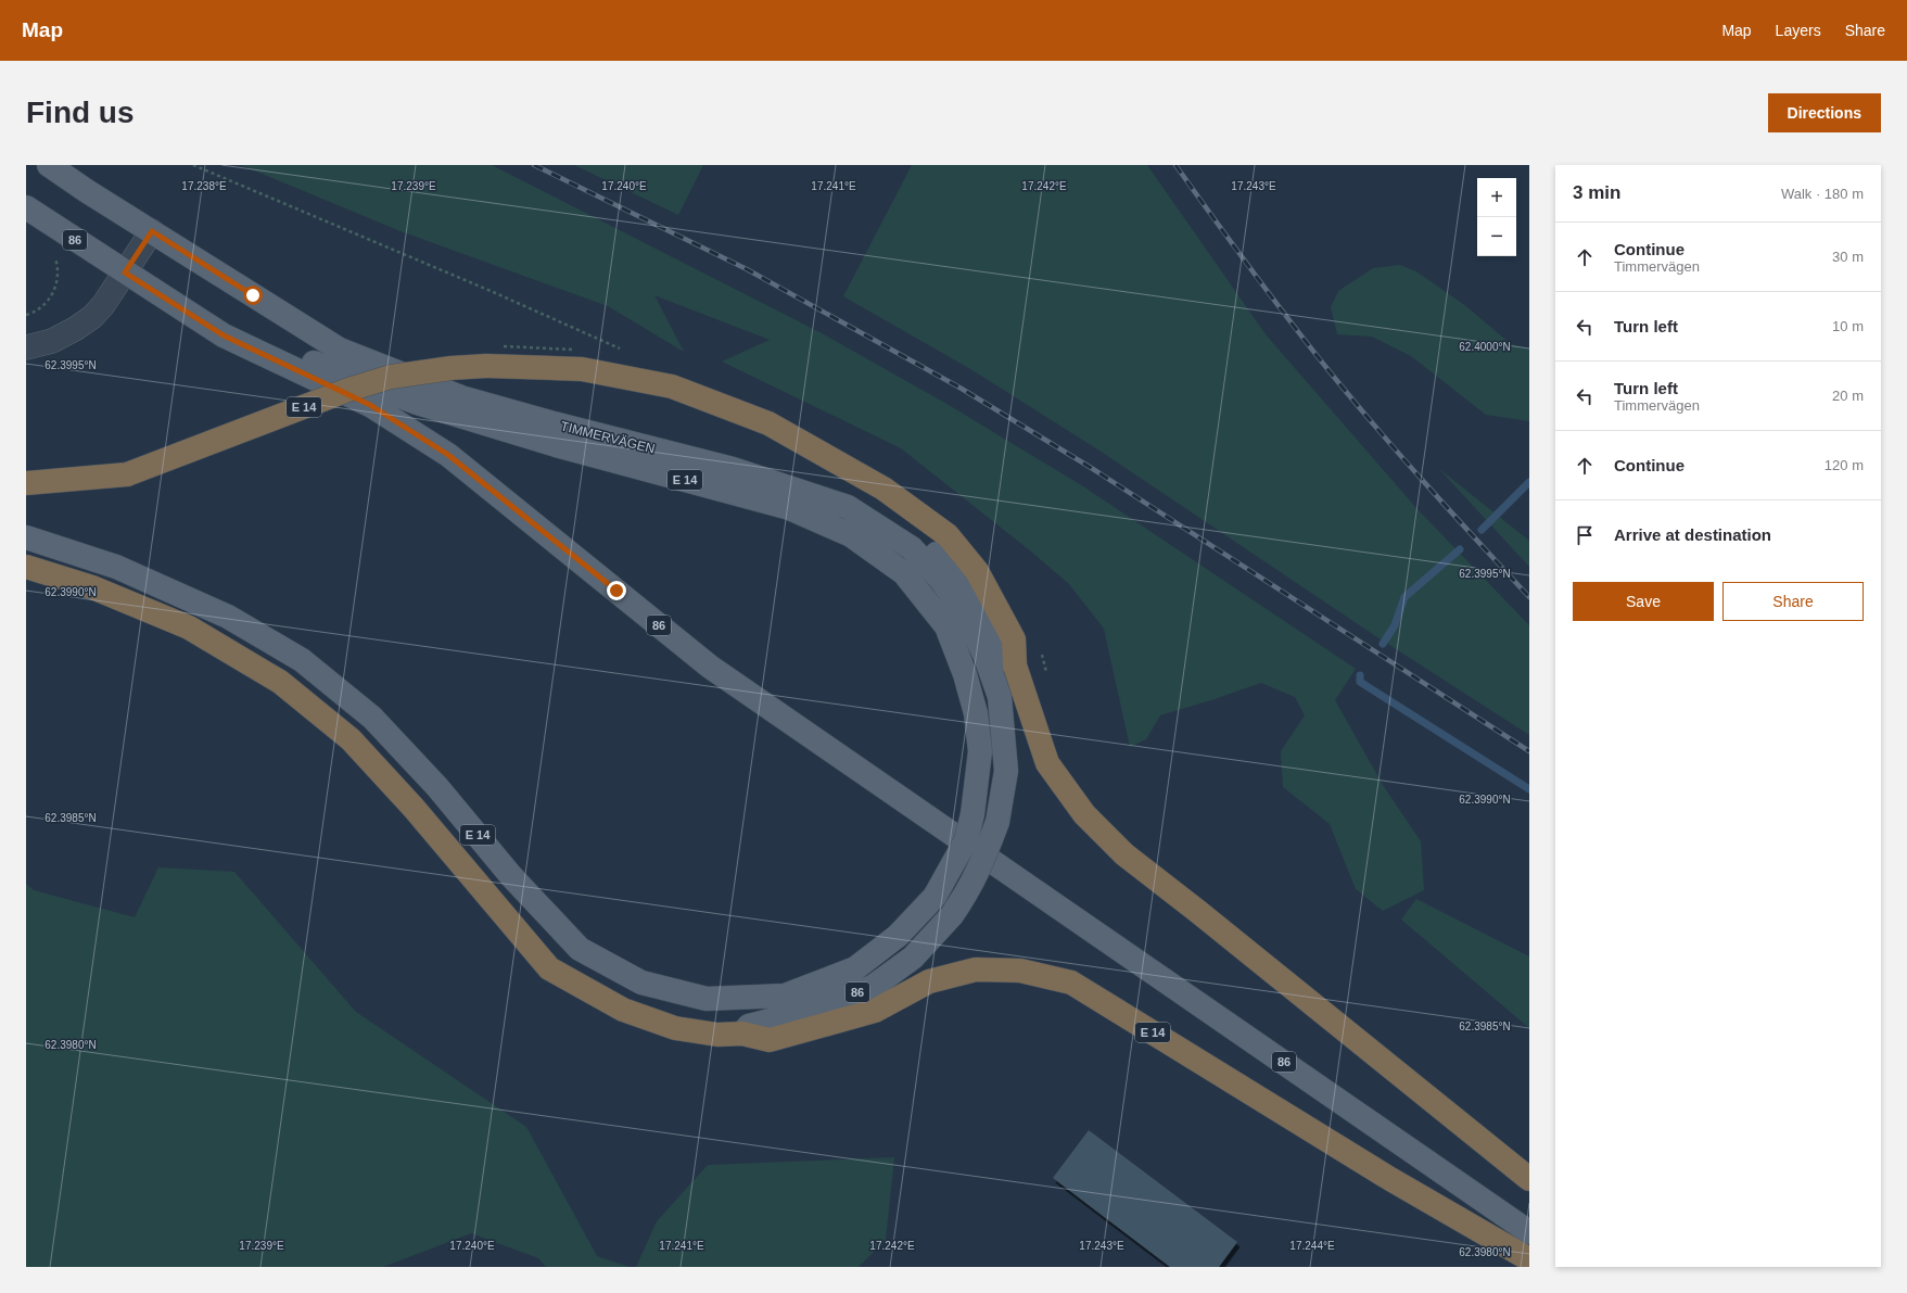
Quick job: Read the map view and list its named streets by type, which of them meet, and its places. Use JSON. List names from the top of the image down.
{
  "streets": {
    "highway": ["E 14"],
    "main road": ["86", "TIMMERVÄGEN"]
  },
  "crossings": [
    ["86", "E 14"],
    ["86", "TIMMERVÄGEN"],
    ["E 14", "TIMMERVÄGEN"]
  ],
  "page": {
    "header": "Map",
    "nav": ["Map", "Layers", "Share"],
    "buttons": [
      "Directions",
      ["Save", "Share"]
    ],
    "title": "Find us",
    "heading": ["3 min", "Walk · 180 m"],
    "map_buttons": ["+", "−"],
    "list": [
      ["Continue", "Timmervägen", "30 m"],
      ["Turn left", "10 m"],
      ["Turn left", "Timmervägen", "20 m"],
      ["Continue", "120 m"],
      "Arrive at destination"
    ]
  },
  "coordinates": [
    "17.238°E",
    "17.239°E",
    "17.240°E",
    "17.241°E",
    "17.242°E",
    "17.243°E",
    "62.4000°N",
    "62.3995°N",
    "62.3990°N",
    "62.3985°N",
    "62.3980°N",
    "17.244°E"
  ]
}
